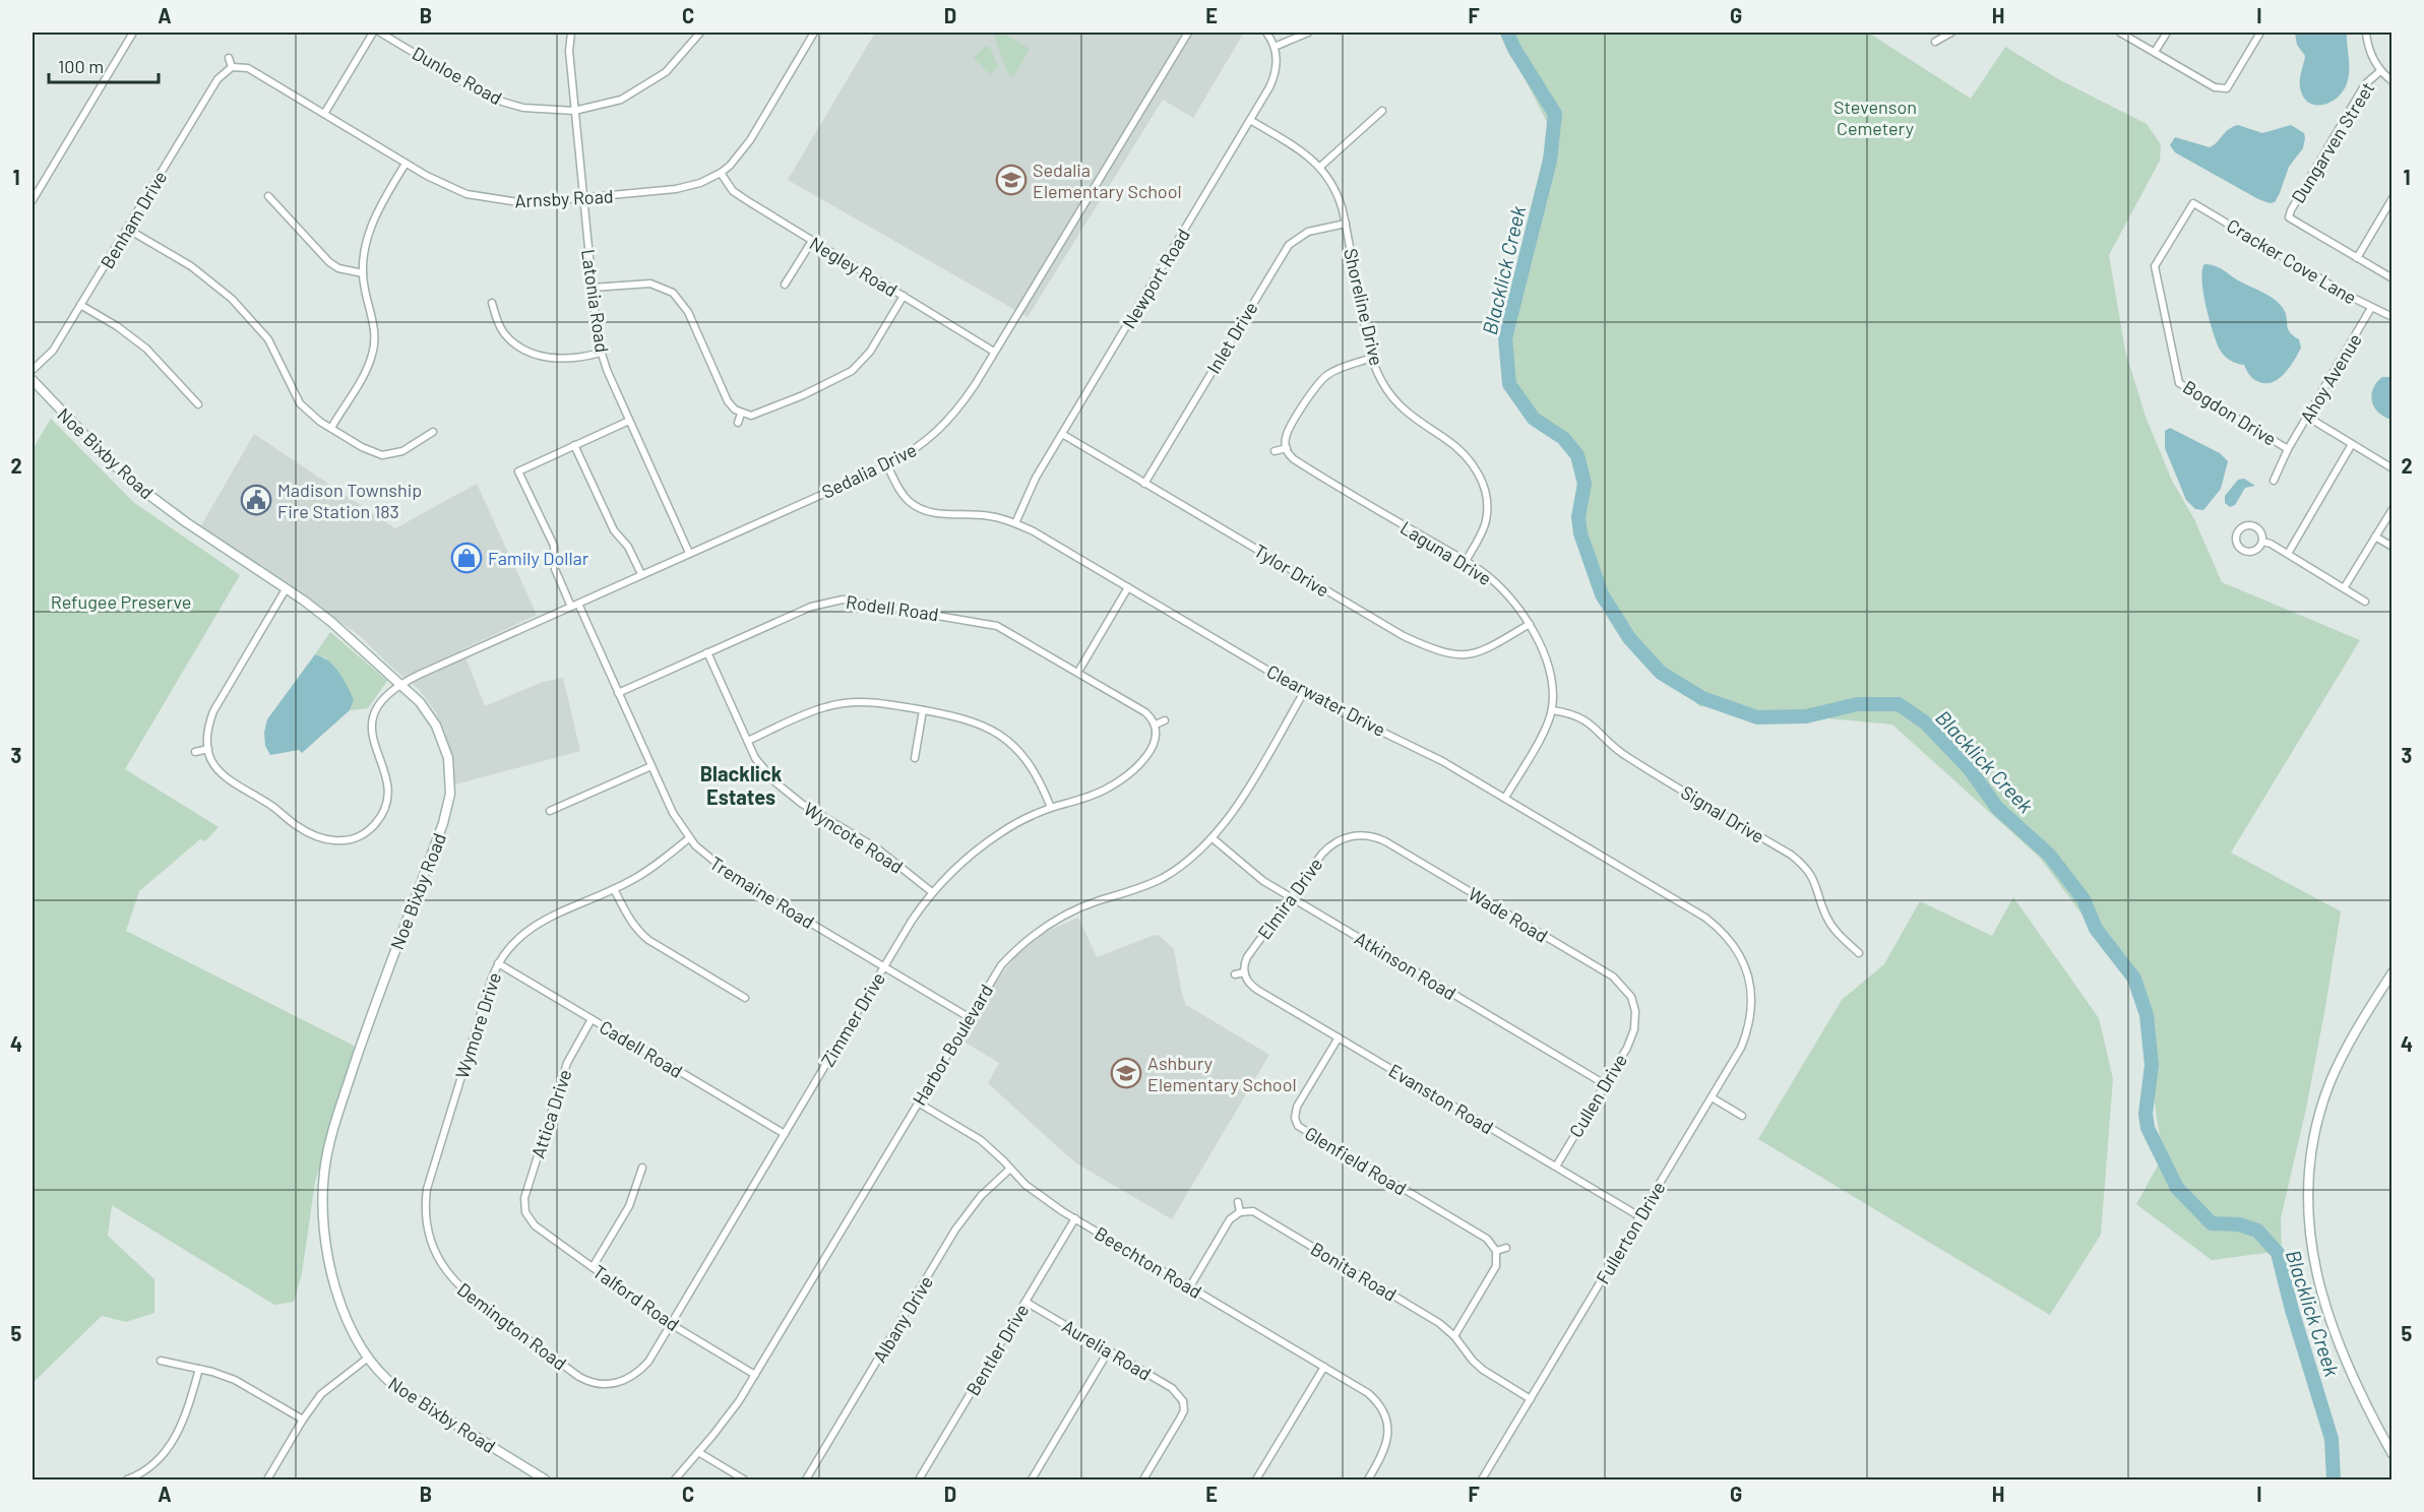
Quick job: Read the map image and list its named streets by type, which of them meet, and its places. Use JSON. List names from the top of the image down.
{
  "streets": {
    "street": [
      "Dunloe Road",
      "Dungarven Street",
      "Arnsby Road",
      "Benham Drive",
      "Cracker Cove Lane",
      "Negley Road",
      "Newport Road",
      "Latonia Road",
      "Shoreline Drive",
      "Inlet Drive",
      "Ahoy Avenue",
      "Bogdon Drive",
      "Noe Bixby Road",
      "Sedalia Drive",
      "Laguna Drive",
      "Tylor Drive",
      "Rodell Road",
      "Clearwater Drive",
      "Signal Drive",
      "Wyncote Road",
      "Tremaine Road",
      "Elmira Drive",
      "Wade Road",
      "Atkinson Road",
      "Zimmer Drive",
      "Wymore Drive",
      "Harbor Boulevard",
      "Cadell Road",
      "Cullen Drive",
      "Evanston Road",
      "Attica Drive",
      "Glenfield Road",
      "Fullerton Drive",
      "Beechton Road",
      "Bonita Road",
      "Talford Road",
      "Albany Drive",
      "Demington Road",
      "Bentler Drive",
      "Aurelia Road"
    ]
  },
  "crossings": [
    ["Dunloe Road", "Latonia Road"],
    ["Arnsby Road", "Benham Drive"],
    ["Arnsby Road", "Negley Road"],
    ["Arnsby Road", "Latonia Road"],
    ["Cracker Cove Lane", "Ahoy Avenue"],
    ["Cracker Cove Lane", "Bogdon Drive"],
    ["Negley Road", "Sedalia Drive"],
    ["Newport Road", "Shoreline Drive"],
    ["Newport Road", "Tylor Drive"],
    ["Newport Road", "Clearwater Drive"],
    ["Latonia Road", "Sedalia Drive"],
    ["Shoreline Drive", "Inlet Drive"],
    ["Shoreline Drive", "Laguna Drive"],
    ["Inlet Drive", "Tylor Drive"],
    ["Ahoy Avenue", "Bogdon Drive"],
    ["Noe Bixby Road", "Sedalia Drive"],
    ["Sedalia Drive", "Clearwater Drive"],
    ["Sedalia Drive", "Tremaine Road"],
    ["Laguna Drive", "Tylor Drive"],
    ["Laguna Drive", "Clearwater Drive"],
    ["Laguna Drive", "Signal Drive"],
    ["Rodell Road", "Wyncote Road"],
    ["Rodell Road", "Tremaine Road"],
    ["Rodell Road", "Zimmer Drive"],
    ["Clearwater Drive", "Harbor Boulevard"],
    ["Clearwater Drive", "Fullerton Drive"],
    ["Wyncote Road", "Zimmer Drive"],
    ["Tremaine Road", "Zimmer Drive"],
    ["Tremaine Road", "Wymore Drive"],
    ["Tremaine Road", "Harbor Boulevard"],
    ["Elmira Drive", "Wade Road"],
    ["Elmira Drive", "Atkinson Road"],
    ["Elmira Drive", "Evanston Road"],
    ["Wade Road", "Cullen Drive"],
    ["Atkinson Road", "Harbor Boulevard"],
    ["Atkinson Road", "Cullen Drive"],
    ["Zimmer Drive", "Cadell Road"],
    ["Zimmer Drive", "Talford Road"],
    ["Zimmer Drive", "Demington Road"],
    ["Wymore Drive", "Cadell Road"],
    ["Wymore Drive", "Demington Road"],
    ["Harbor Boulevard", "Beechton Road"],
    ["Harbor Boulevard", "Talford Road"],
    ["Cadell Road", "Attica Drive"],
    ["Cullen Drive", "Evanston Road"],
    ["Evanston Road", "Glenfield Road"],
    ["Evanston Road", "Fullerton Drive"],
    ["Attica Drive", "Talford Road"],
    ["Fullerton Drive", "Bonita Road"],
    ["Beechton Road", "Albany Drive"],
    ["Beechton Road", "Bentler Drive"],
    ["Bentler Drive", "Aurelia Road"]
  ],
  "districts": ["Blacklick Estates"],
  "water": ["Blacklick Creek"],
  "parks": ["Stevenson Cemetery", "Refugee Preserve"],
  "places": {
    "school or university": ["Sedalia Elementary School", "Ashbury Elementary School"],
    "public building": ["Madison Township Fire Station 183"],
    "shop": ["Family Dollar"]
  },
  "scale_bar": "100 m",
  "grid": {
    "columns": [
      "A",
      "B",
      "C",
      "D",
      "E",
      "F",
      "G",
      "H",
      "I"
    ],
    "rows": [
      "1",
      "2",
      "3",
      "4",
      "5"
    ]
  }
}
